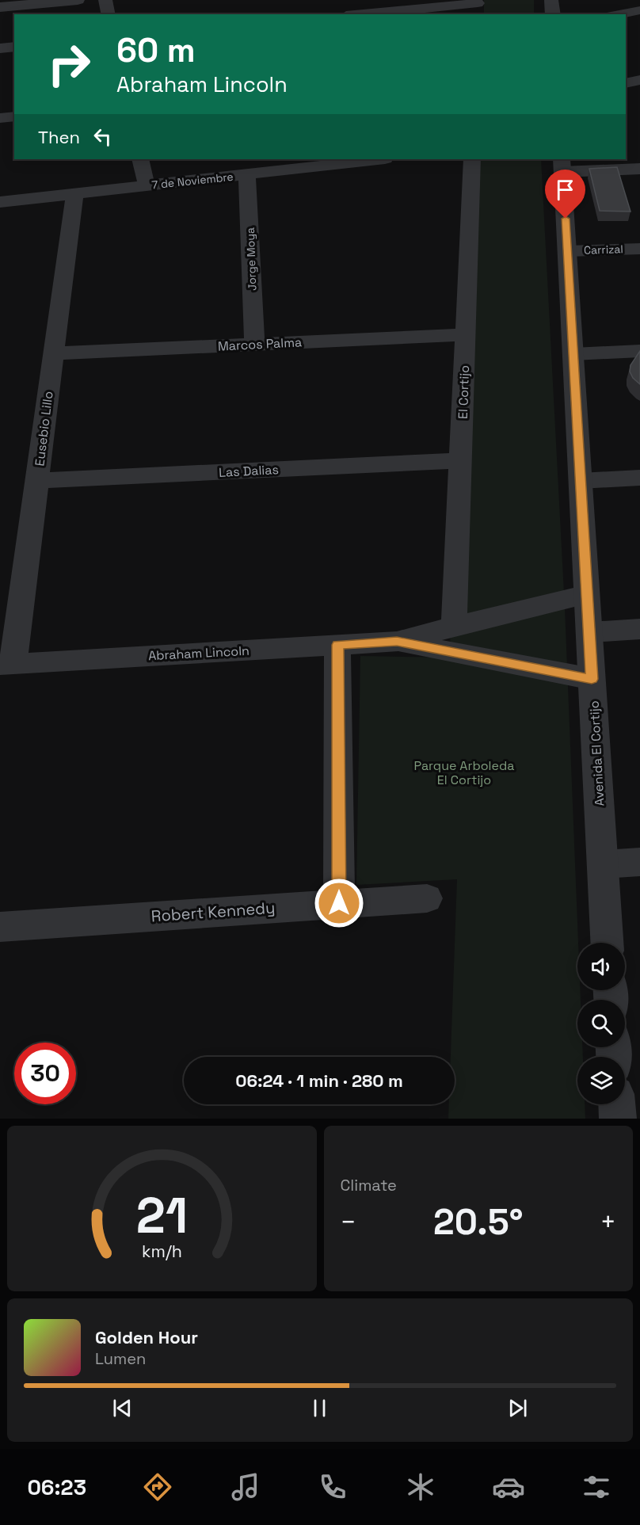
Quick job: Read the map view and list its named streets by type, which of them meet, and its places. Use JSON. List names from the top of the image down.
{
  "streets": {
    "street": [
      "7 de Noviembre",
      "Carrizal",
      "Jorge Moya",
      "Marcos Palma",
      "El Cortijo",
      "Eusebio Lillo",
      "Las Dalias",
      "Abraham Lincoln",
      "Avenida El Cortijo",
      "Robert Kennedy"
    ]
  },
  "crossings": [
    ["7 de Noviembre", "Jorge Moya"],
    ["7 de Noviembre", "Eusebio Lillo"],
    ["Carrizal", "Avenida El Cortijo"],
    ["Jorge Moya", "Marcos Palma"],
    ["Marcos Palma", "El Cortijo"],
    ["Marcos Palma", "Eusebio Lillo"],
    ["El Cortijo", "Las Dalias"],
    ["El Cortijo", "Abraham Lincoln"],
    ["Eusebio Lillo", "Las Dalias"],
    ["Eusebio Lillo", "Abraham Lincoln"],
    ["Abraham Lincoln", "Avenida El Cortijo"]
  ],
  "parks": ["Parque Arboleda El Cortijo"],
  "page": {
    "turn": ["60 m", "Abraham Lincoln"],
    "then": "Then",
    "limit": "30",
    "trip": "06:24 · 1 min · 280 m",
    "tile": "Climate",
    "heat": ["−", "20.5°", "+"],
    "song": ["Golden Hour", "Lumen"],
    "tabs": "06:23",
    "gauge": ["21", "km/h"]
  }
}
